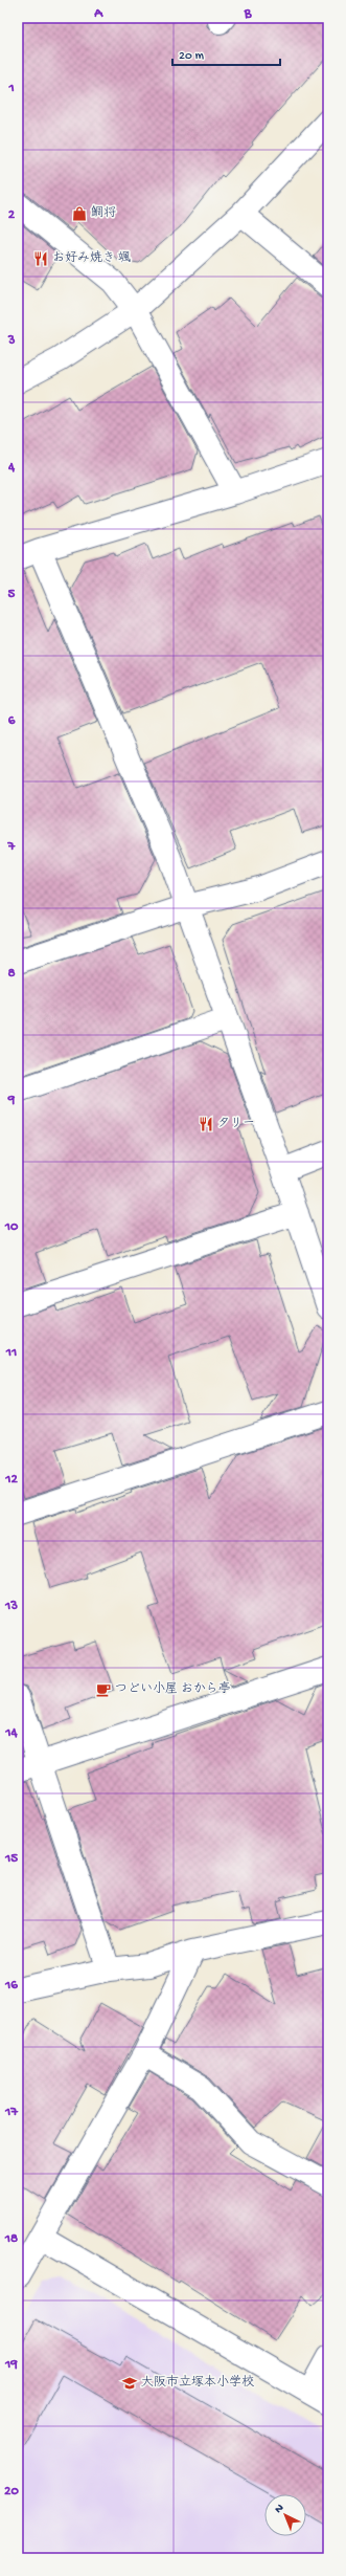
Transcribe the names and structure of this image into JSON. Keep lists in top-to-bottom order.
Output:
{
  "places": {
    "shop": ["鯛将"],
    "restaurant": ["お好み焼き 颯", "タリー"],
    "cafe": ["つどい小屋 おから亭"],
    "school or university": ["大阪市立塚本小学校"]
  },
  "scale_bar": "20 m",
  "north": "top left",
  "grid": {
    "columns": ["A", "B"],
    "rows": [
      "1",
      "2",
      "3",
      "4",
      "5",
      "6",
      "7",
      "8",
      "9",
      "10",
      "11",
      "12",
      "13",
      "14",
      "15",
      "16",
      "17",
      "18",
      "19",
      "20"
    ]
  }
}
